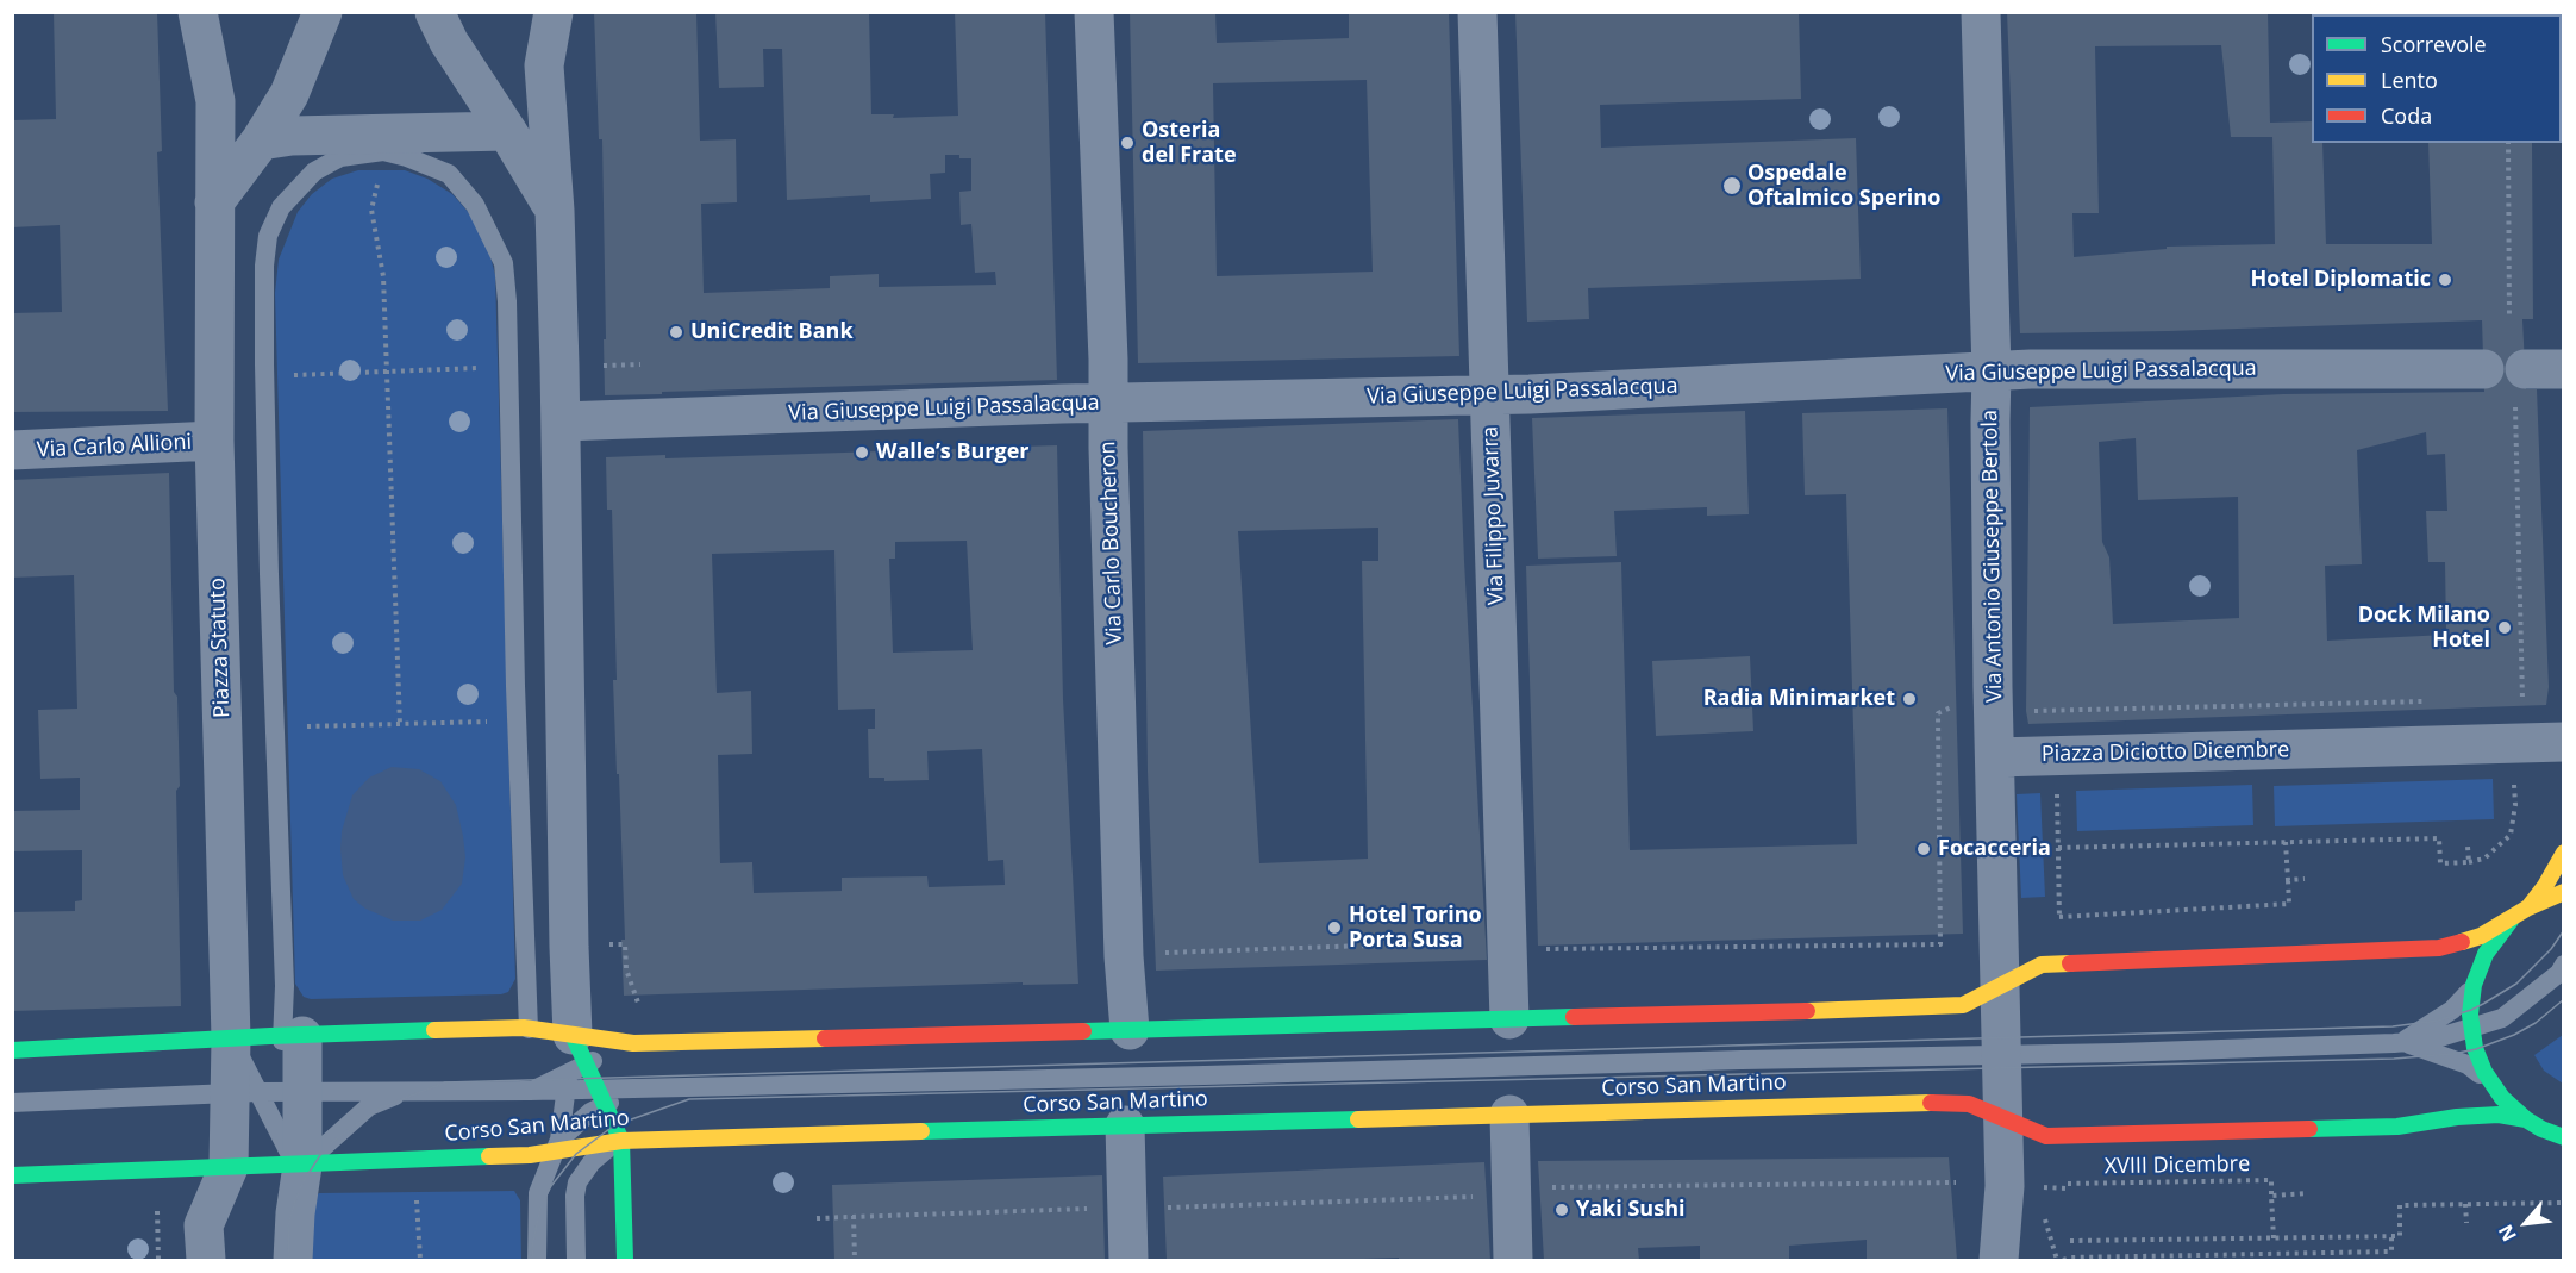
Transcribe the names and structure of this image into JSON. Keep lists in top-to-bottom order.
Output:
{
  "streets": {
    "main road": ["Corso San Martino"],
    "street": [
      "Via Giuseppe Luigi Passalacqua",
      "Via Carlo Allioni",
      "Via Filippo Juvarra",
      "Via Carlo Boucheron",
      "Via Antonio Giuseppe Bertola",
      "Piazza Statuto",
      "Piazza Diciotto Dicembre"
    ],
    "path": ["XVIII Dicembre"]
  },
  "crossings": [
    ["Via Giuseppe Luigi Passalacqua", "Via Filippo Juvarra"],
    ["Via Giuseppe Luigi Passalacqua", "Via Carlo Boucheron"],
    ["Via Giuseppe Luigi Passalacqua", "Via Antonio Giuseppe Bertola"],
    ["Via Carlo Allioni", "Piazza Statuto"],
    ["Via Antonio Giuseppe Bertola", "Piazza Diciotto Dicembre"],
    ["Piazza Statuto", "Corso San Martino"]
  ],
  "places": [
    "Osteria del Frate",
    "Ospedale Oftalmico Sperino",
    "Hotel Diplomatic",
    "UniCredit Bank",
    "Walle’s Burger",
    "Dock Milano Hotel",
    "Radia Minimarket",
    "Focacceria",
    "Hotel Torino Porta Susa",
    "Yaki Sushi"
  ],
  "legend": ["Scorrevole", "Lento", "Coda"],
  "north": "bottom left"
}
